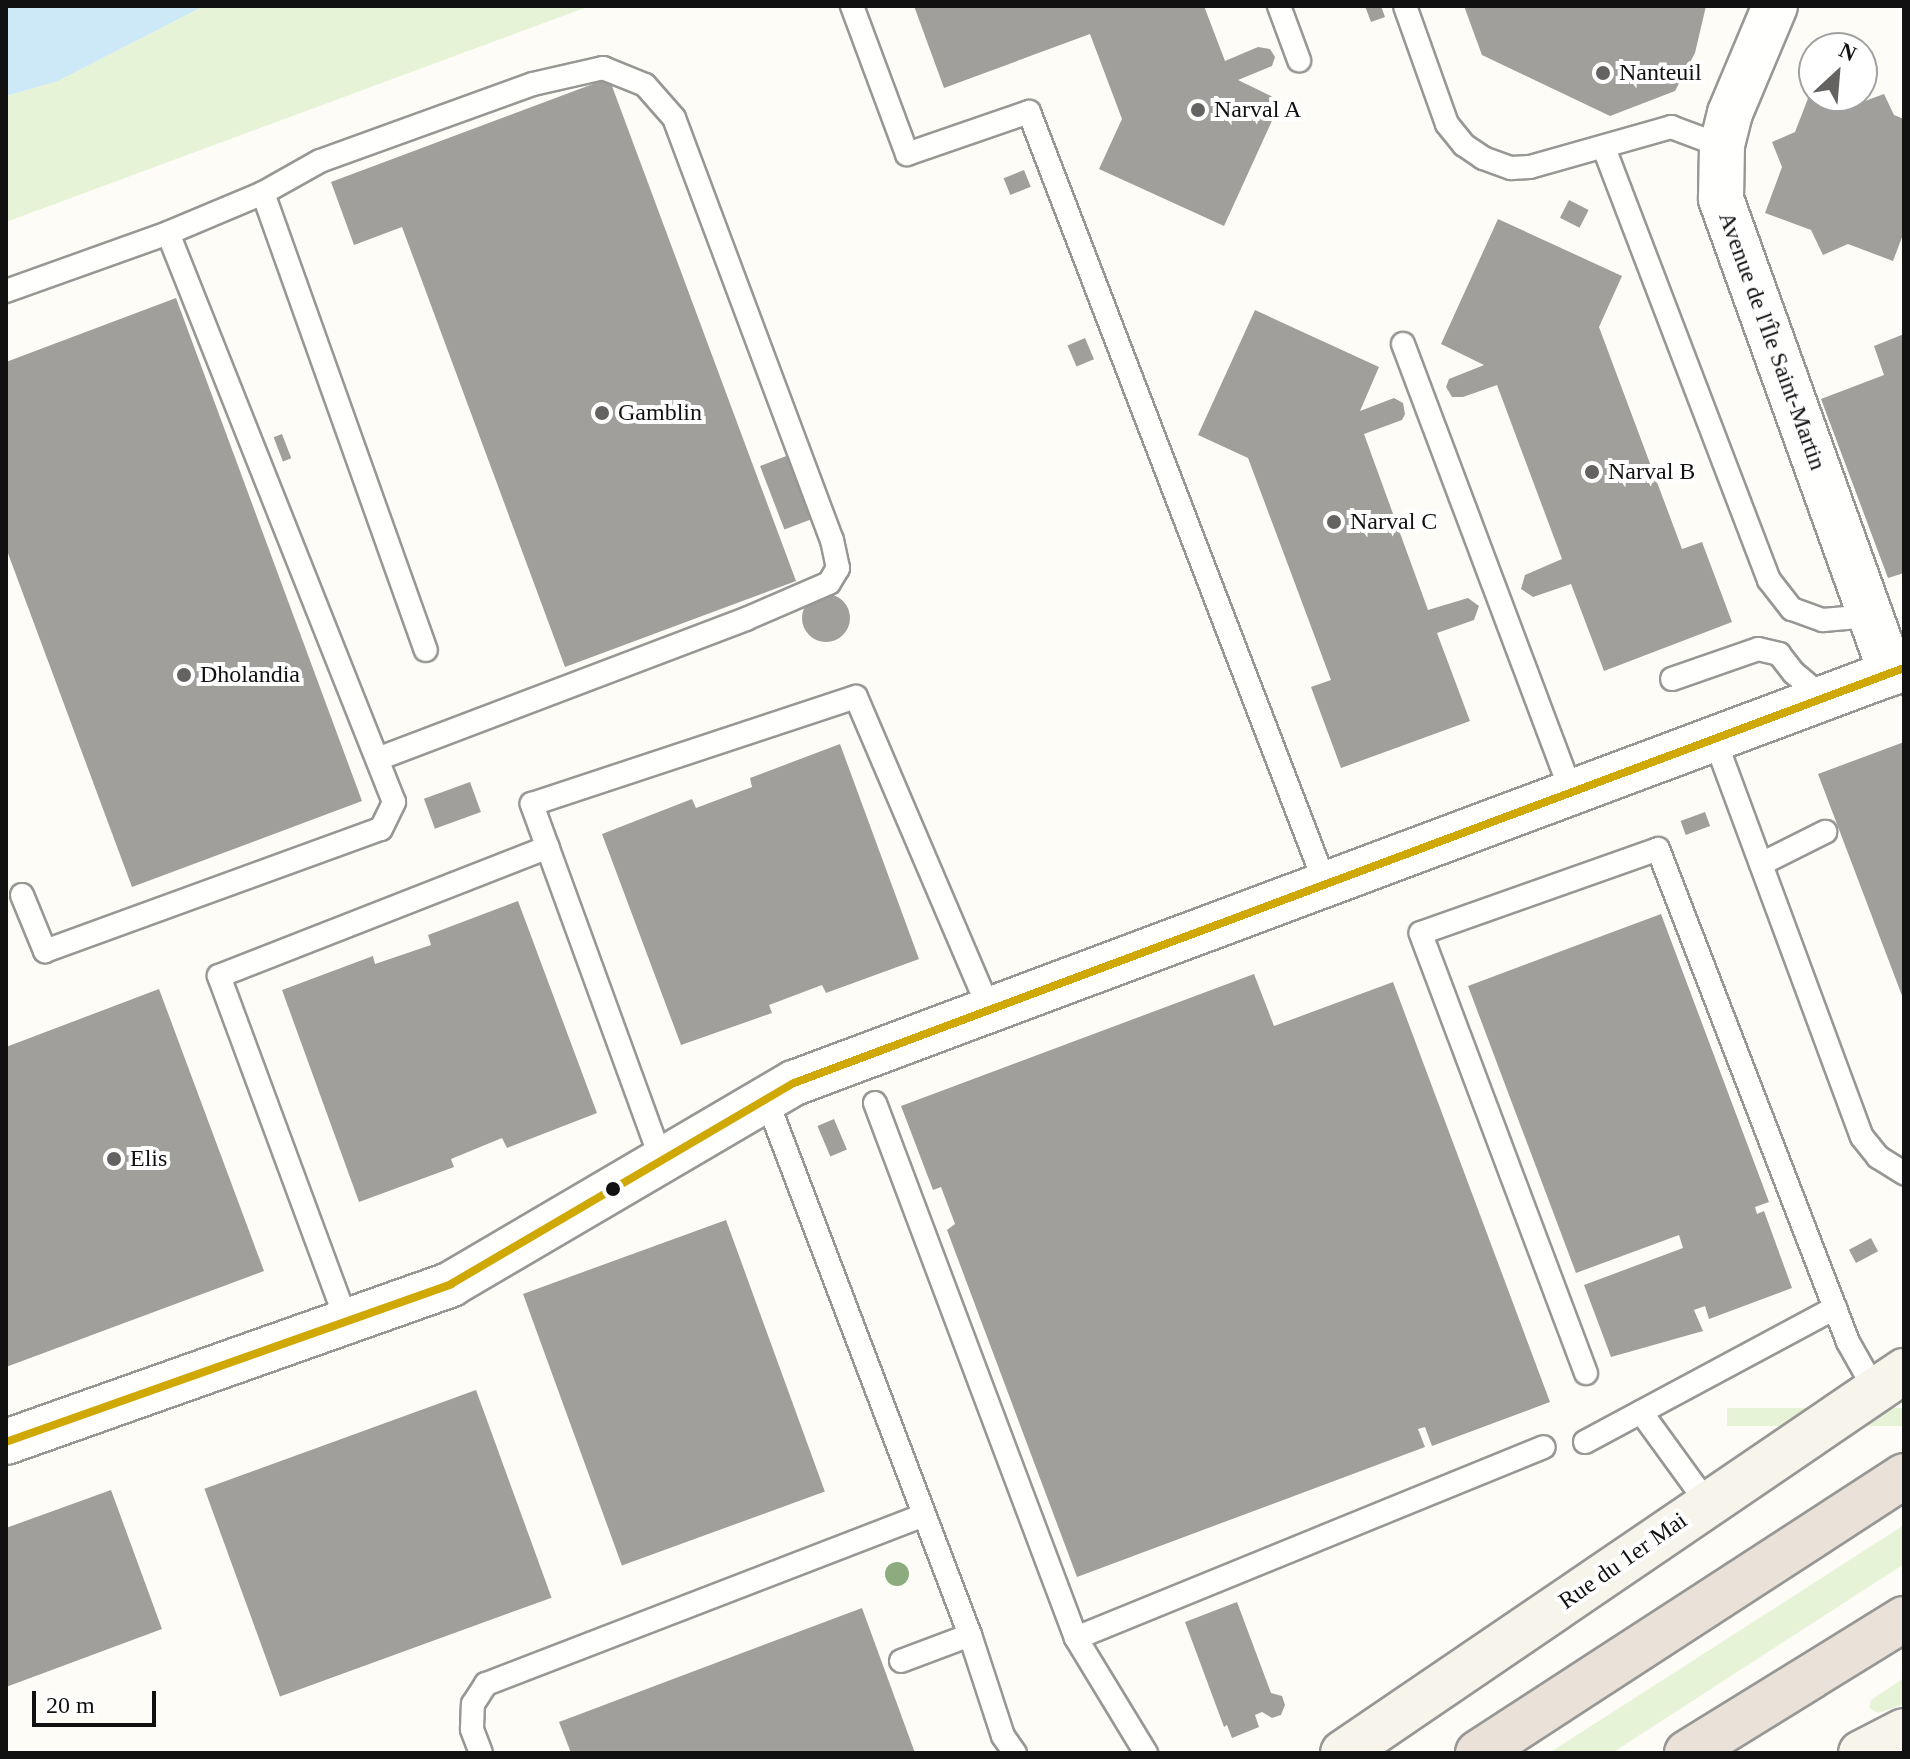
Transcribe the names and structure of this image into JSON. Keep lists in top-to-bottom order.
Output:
{
  "streets": {
    "main road": ["Rue du 1er Mai"],
    "street": ["Avenue de l'Île Saint-Martin"]
  },
  "places": [
    "Nanteuil",
    "Narval A",
    "Gamblin",
    "Narval B",
    "Narval C",
    "Dholandia",
    "Elis"
  ],
  "scale_bar": "20 m",
  "north": "top right"
}
